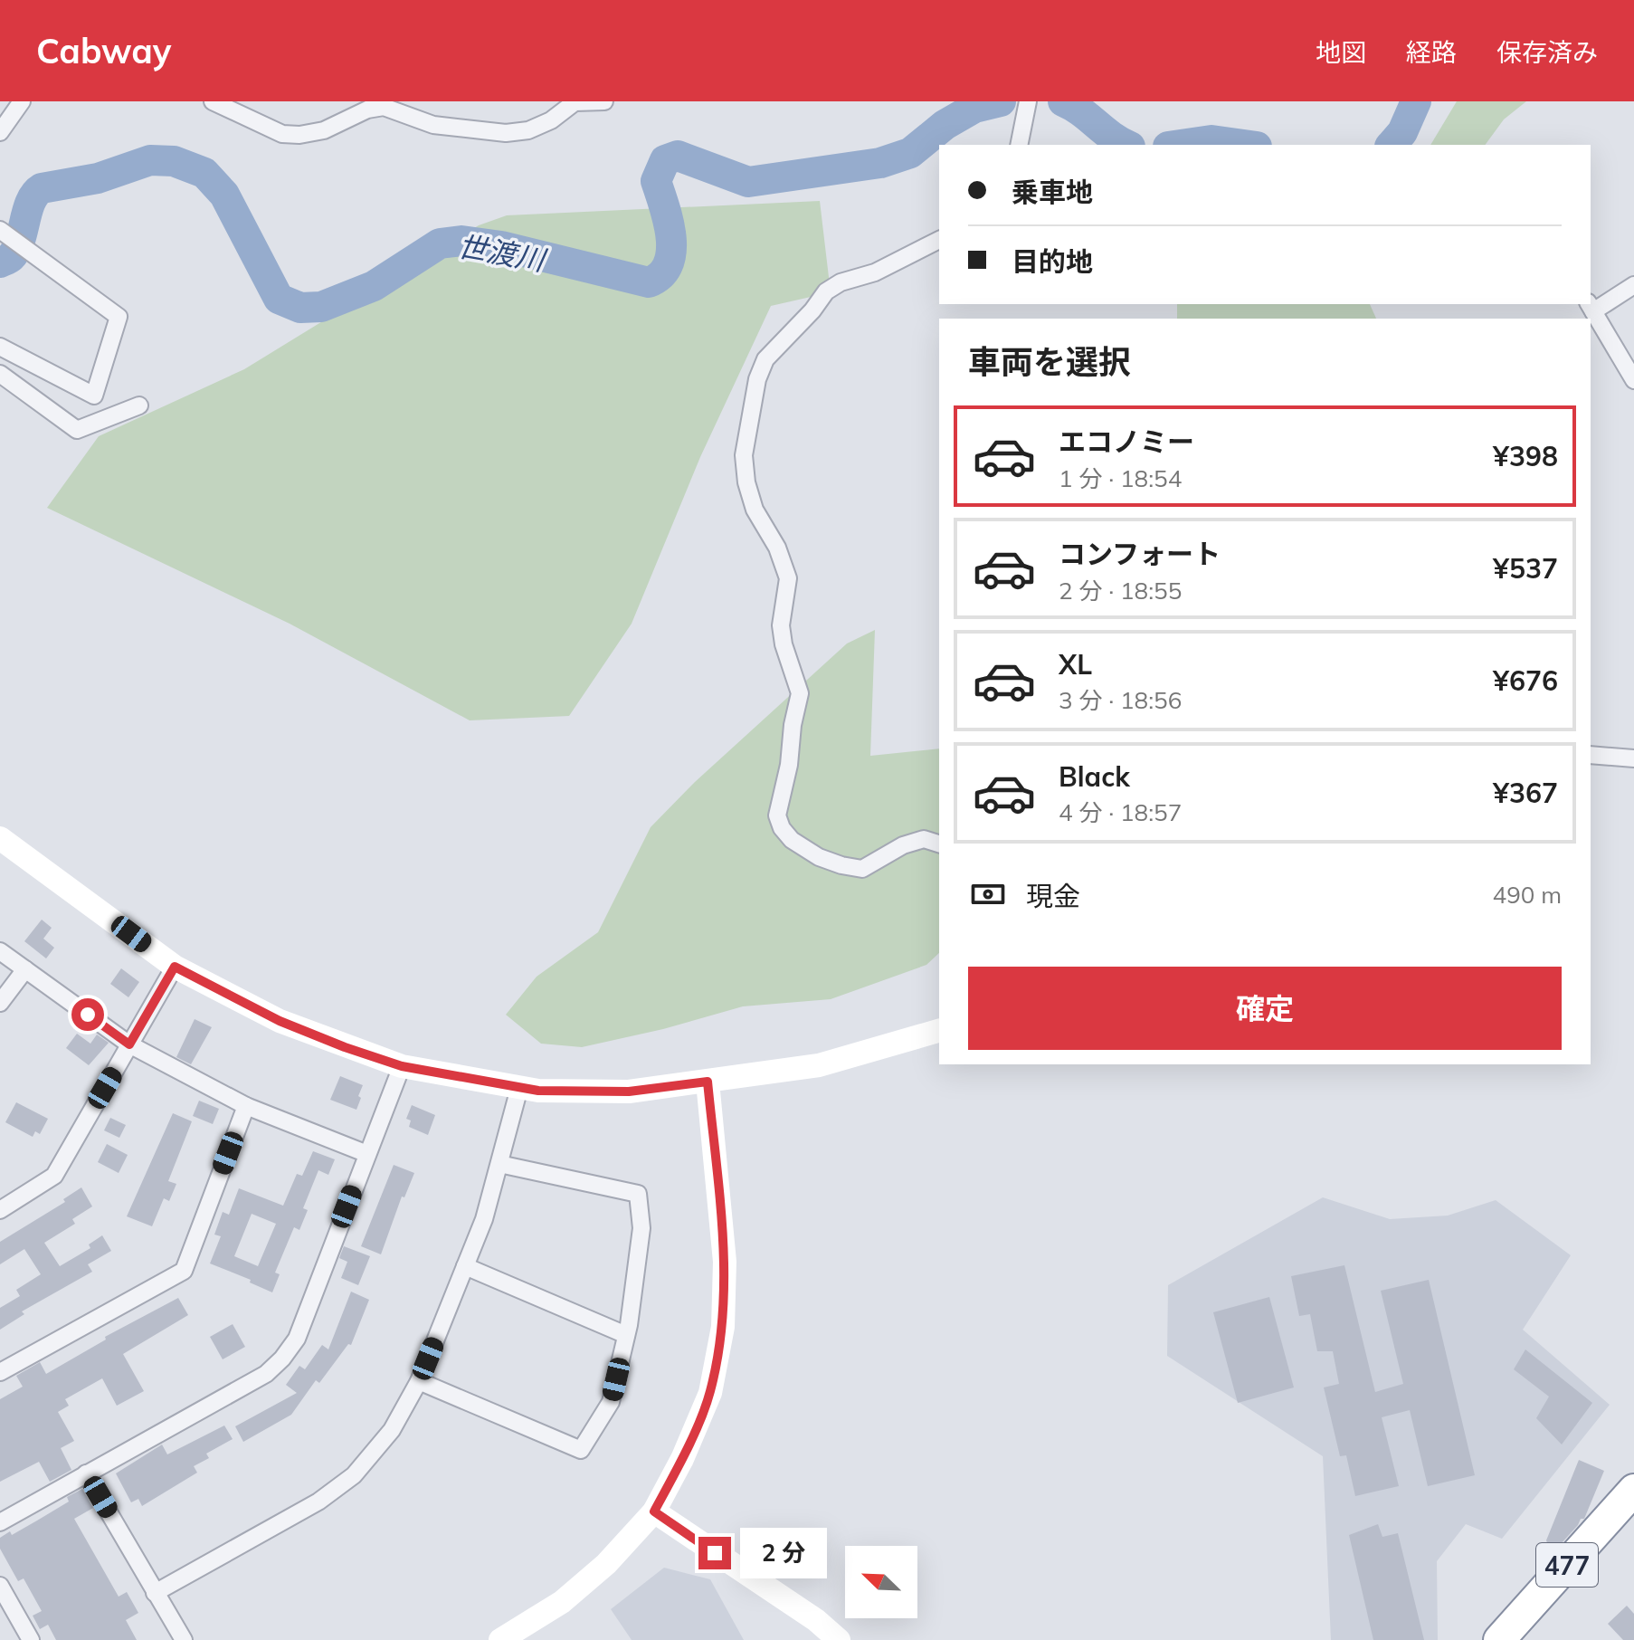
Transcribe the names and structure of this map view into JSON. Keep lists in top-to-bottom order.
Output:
{
  "streets": {
    "highway": ["477"]
  },
  "water": ["世渡川"],
  "north": "top left",
  "page": {
    "header": "Cabway",
    "nav": ["地図", "経路", "保存済み"],
    "banner": ["乗車地", "目的地"],
    "heading": "車両を選択",
    "list": [
      {
        "name": "エコノミー",
        "note": "1 分 · 18:54",
        "value": "¥398"
      },
      {
        "name": "コンフォート",
        "note": "2 分 · 18:55",
        "value": "¥537"
      },
      {
        "name": "XL",
        "note": "3 分 · 18:56",
        "value": "¥676"
      },
      {
        "name": "Black",
        "note": "4 分 · 18:57",
        "value": "¥367"
      }
    ],
    "pay": ["現金", "490 m"],
    "buttons": "確定",
    "bubble": "2 分"
  }
}
